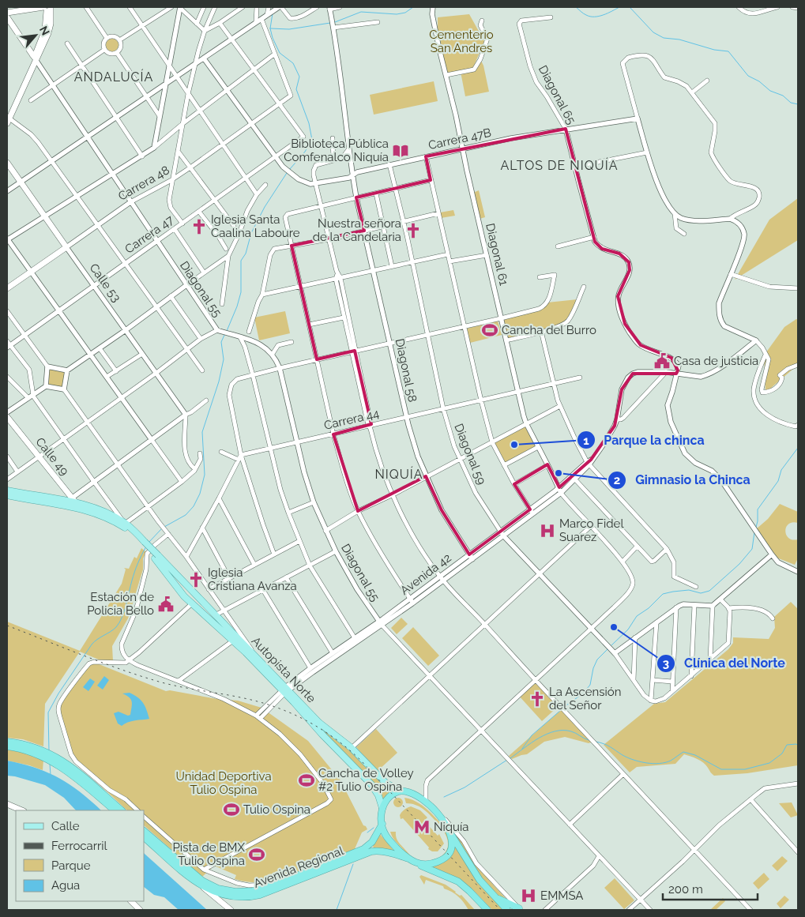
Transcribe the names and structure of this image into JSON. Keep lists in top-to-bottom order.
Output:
{
  "streets": {
    "highway": ["Avenida Regional"],
    "main road": [
      "Carrera 48",
      "Calle 53",
      "Calle 49",
      "Autopista Norte"
    ],
    "street": [
      "Diagonal 65",
      "Carrera 47B",
      "Carrera 47",
      "Diagonal 61",
      "Diagonal 55",
      "Diagonal 58",
      "Carrera 44",
      "Diagonal 59",
      "Avenida 42"
    ]
  },
  "crossings": [
    ["Diagonal 65", "Carrera 47B"],
    ["Diagonal 65", "Avenida 42"],
    ["Carrera 47B", "Diagonal 61"],
    ["Carrera 47B", "Diagonal 58"],
    ["Carrera 47B", "Diagonal 59"],
    ["Carrera 48", "Carrera 47"],
    ["Carrera 48", "Calle 53"],
    ["Carrera 48", "Diagonal 55"],
    ["Carrera 47", "Calle 53"],
    ["Carrera 47", "Diagonal 55"],
    ["Diagonal 61", "Carrera 44"],
    ["Diagonal 61", "Avenida 42"],
    ["Diagonal 55", "Carrera 44"],
    ["Diagonal 55", "Avenida 42"],
    ["Diagonal 58", "Carrera 44"],
    ["Diagonal 58", "Avenida 42"],
    ["Carrera 44", "Diagonal 59"],
    ["Diagonal 59", "Avenida 42"],
    ["Avenida 42", "Autopista Norte"],
    ["Autopista Norte", "Avenida Regional"]
  ],
  "districts": ["ANDALUCÍA", "ALTOS DE NIQUÍA", "NIQUÍA"],
  "parks": ["Cementerio San Andres", "Unidad Deportiva Tulio Ospina"],
  "places": {
    "library": ["Biblioteca Pública Comfenalco Niquía"],
    "church": [
      "Iglesia Santa Caalina Laboure",
      "Nuestra señora de la Candelaria",
      "Iglesia Cristiana Avanza",
      "La Ascensión del Señor"
    ],
    "sports": [
      "Cancha del Burro",
      "Cancha de Volley #2 Tulio Ospina",
      "Tulio Ospina",
      "Pista de BMX Tulio Ospina"
    ],
    "public building": ["Casa de justicia", "Estación de Policia Bello"],
    "other": ["Parque la chinca", "Gimnasio la Chinca", "Clínica del Norte"],
    "hospital": ["Marco Fidel Suarez", "EMMSA"],
    "metro station": ["Niquía"]
  },
  "legend": [
    "Calle",
    "Ferrocarril",
    "Parque",
    "Agua"
  ],
  "scale_bar": "200 m",
  "north": "top right"
}
